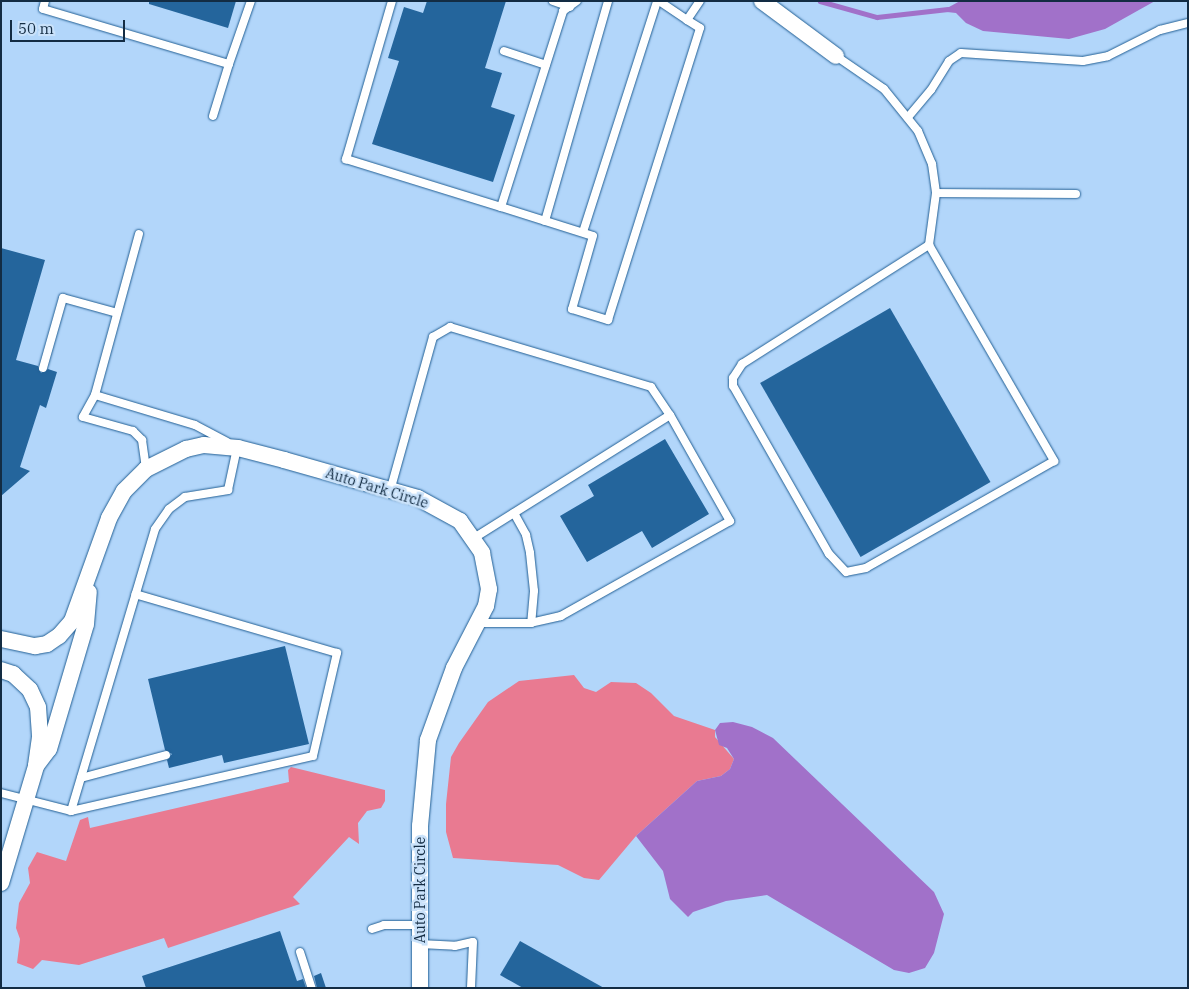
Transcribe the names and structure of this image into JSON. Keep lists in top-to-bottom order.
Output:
{
  "streets": {
    "street": ["Auto Park Circle"]
  },
  "scale_bar": "50 m"
}
